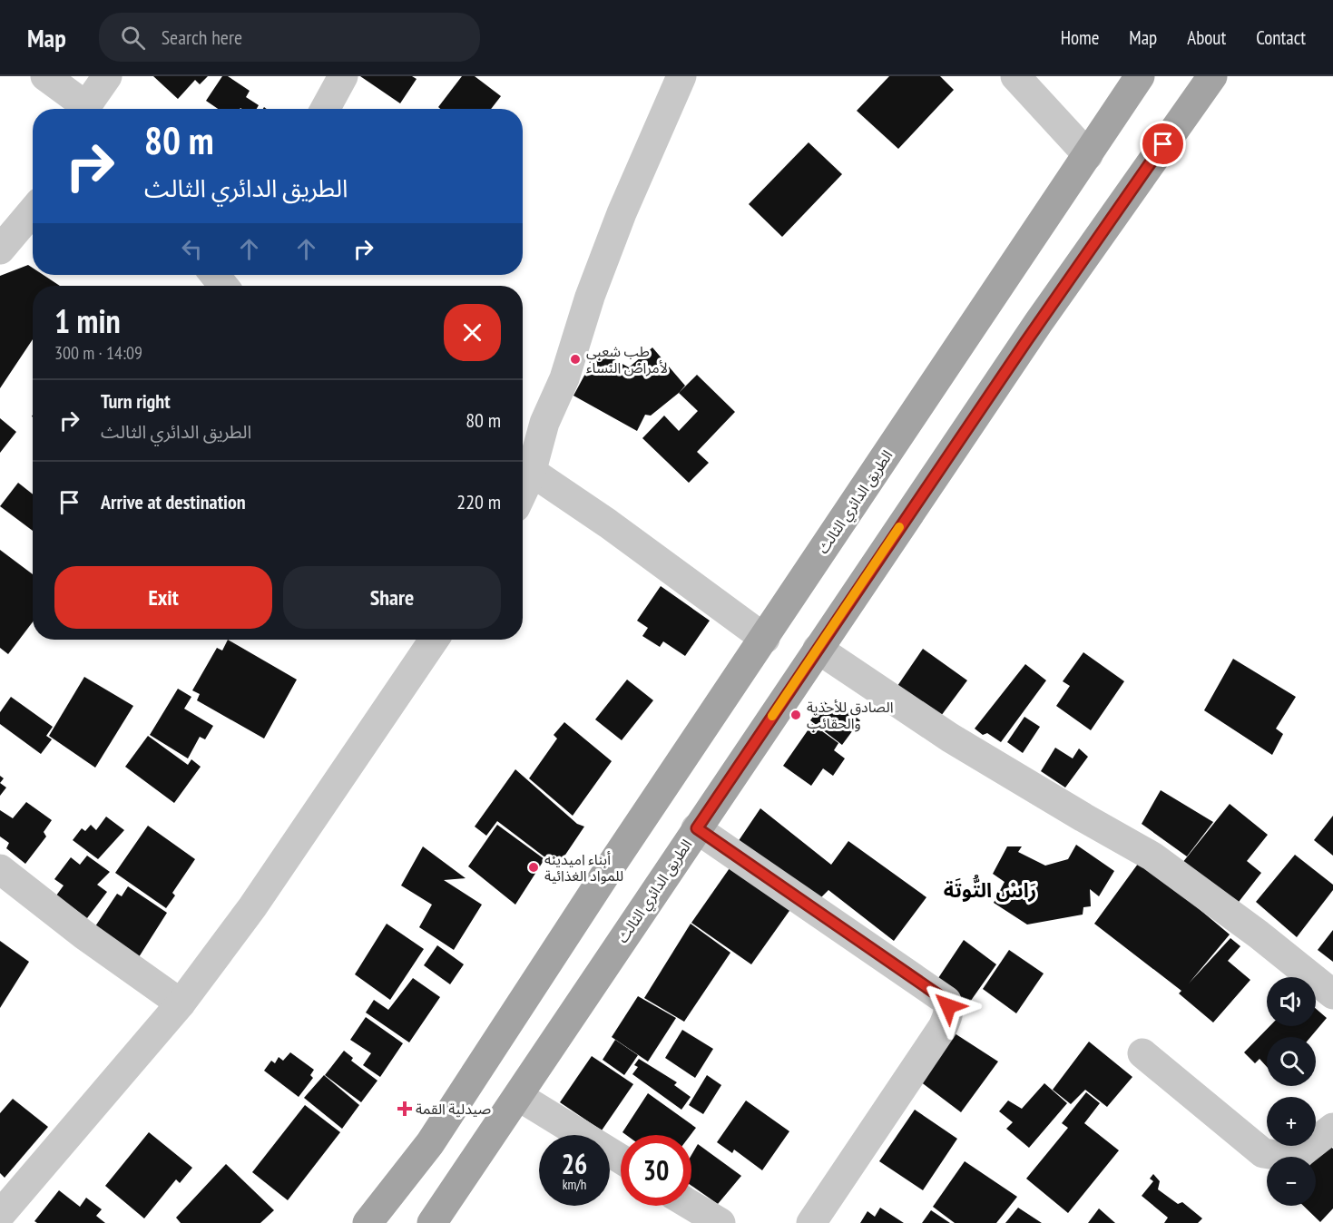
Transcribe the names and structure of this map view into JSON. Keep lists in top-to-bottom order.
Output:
{
  "streets": {
    "main road": ["الطريق الدائري الثالث"]
  },
  "districts": ["رَاسْ التُّوتَة"],
  "places": {
    "other": ["طب شعبي لأمراض النساء", "الصادق للأحذية والحقائب", "أبناء اميدينه للمواد الغذائية"],
    "health": ["صيدلية القمة"]
  },
  "page": {
    "header": "Map",
    "search": "Search here",
    "nav": [
      "Home",
      "Map",
      "About",
      "Contact"
    ],
    "turn": ["80 m", "الطريق الدائري الثالث"],
    "heading": ["1 min", "300 m · 14:09"],
    "list": [
      {
        "name": "Turn right",
        "note": "الطريق الدائري الثالث",
        "value": "80 m"
      },
      {
        "name": "Arrive at destination",
        "value": "220 m"
      }
    ],
    "buttons": ["Exit", "Share"],
    "map_buttons": ["+", "−"],
    "speed": "26 km/h",
    "limit": "30"
  }
}
